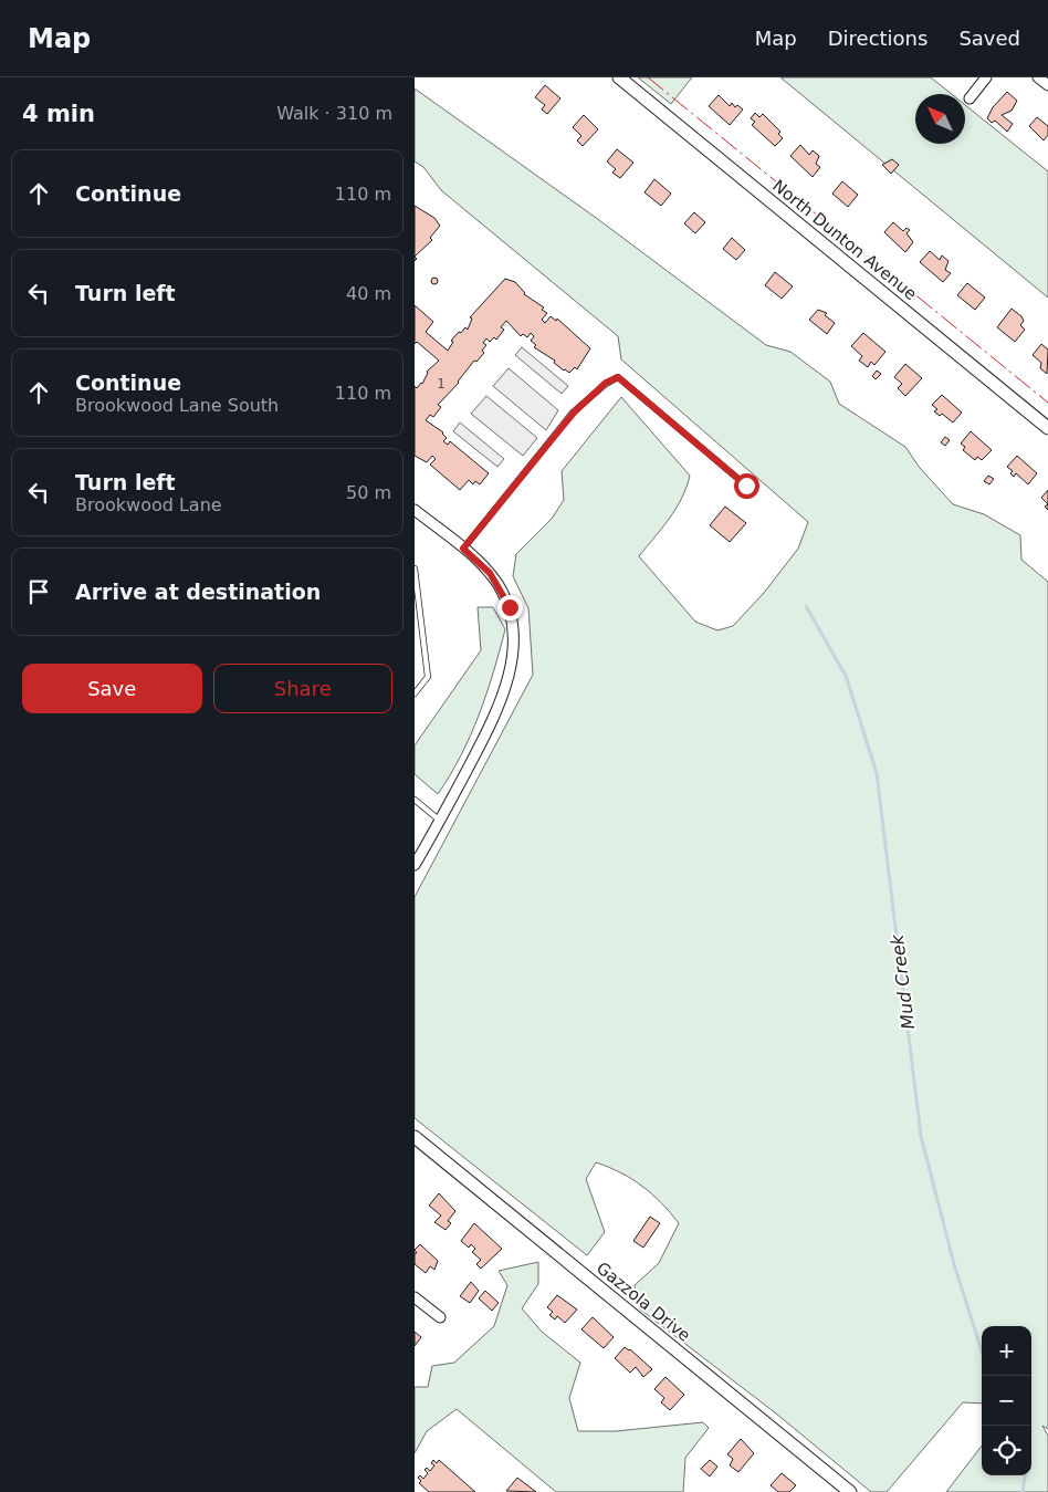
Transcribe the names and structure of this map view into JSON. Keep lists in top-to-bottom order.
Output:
{
  "streets": {
    "street": ["North Dunton Avenue", "Gazzola Drive"]
  },
  "water": ["Mud Creek"],
  "house_numbers": ["1"],
  "north": "top left",
  "page": {
    "header": "Map",
    "nav": ["Map", "Directions", "Saved"],
    "heading": ["4 min", "Walk · 310 m"],
    "list": [
      ["Continue", "110 m"],
      ["Turn left", "40 m"],
      ["Continue", "Brookwood Lane South", "110 m"],
      ["Turn left", "Brookwood Lane", "50 m"],
      "Arrive at destination"
    ],
    "buttons": ["Save", "Share"],
    "map_buttons": ["+", "−"]
  }
}
